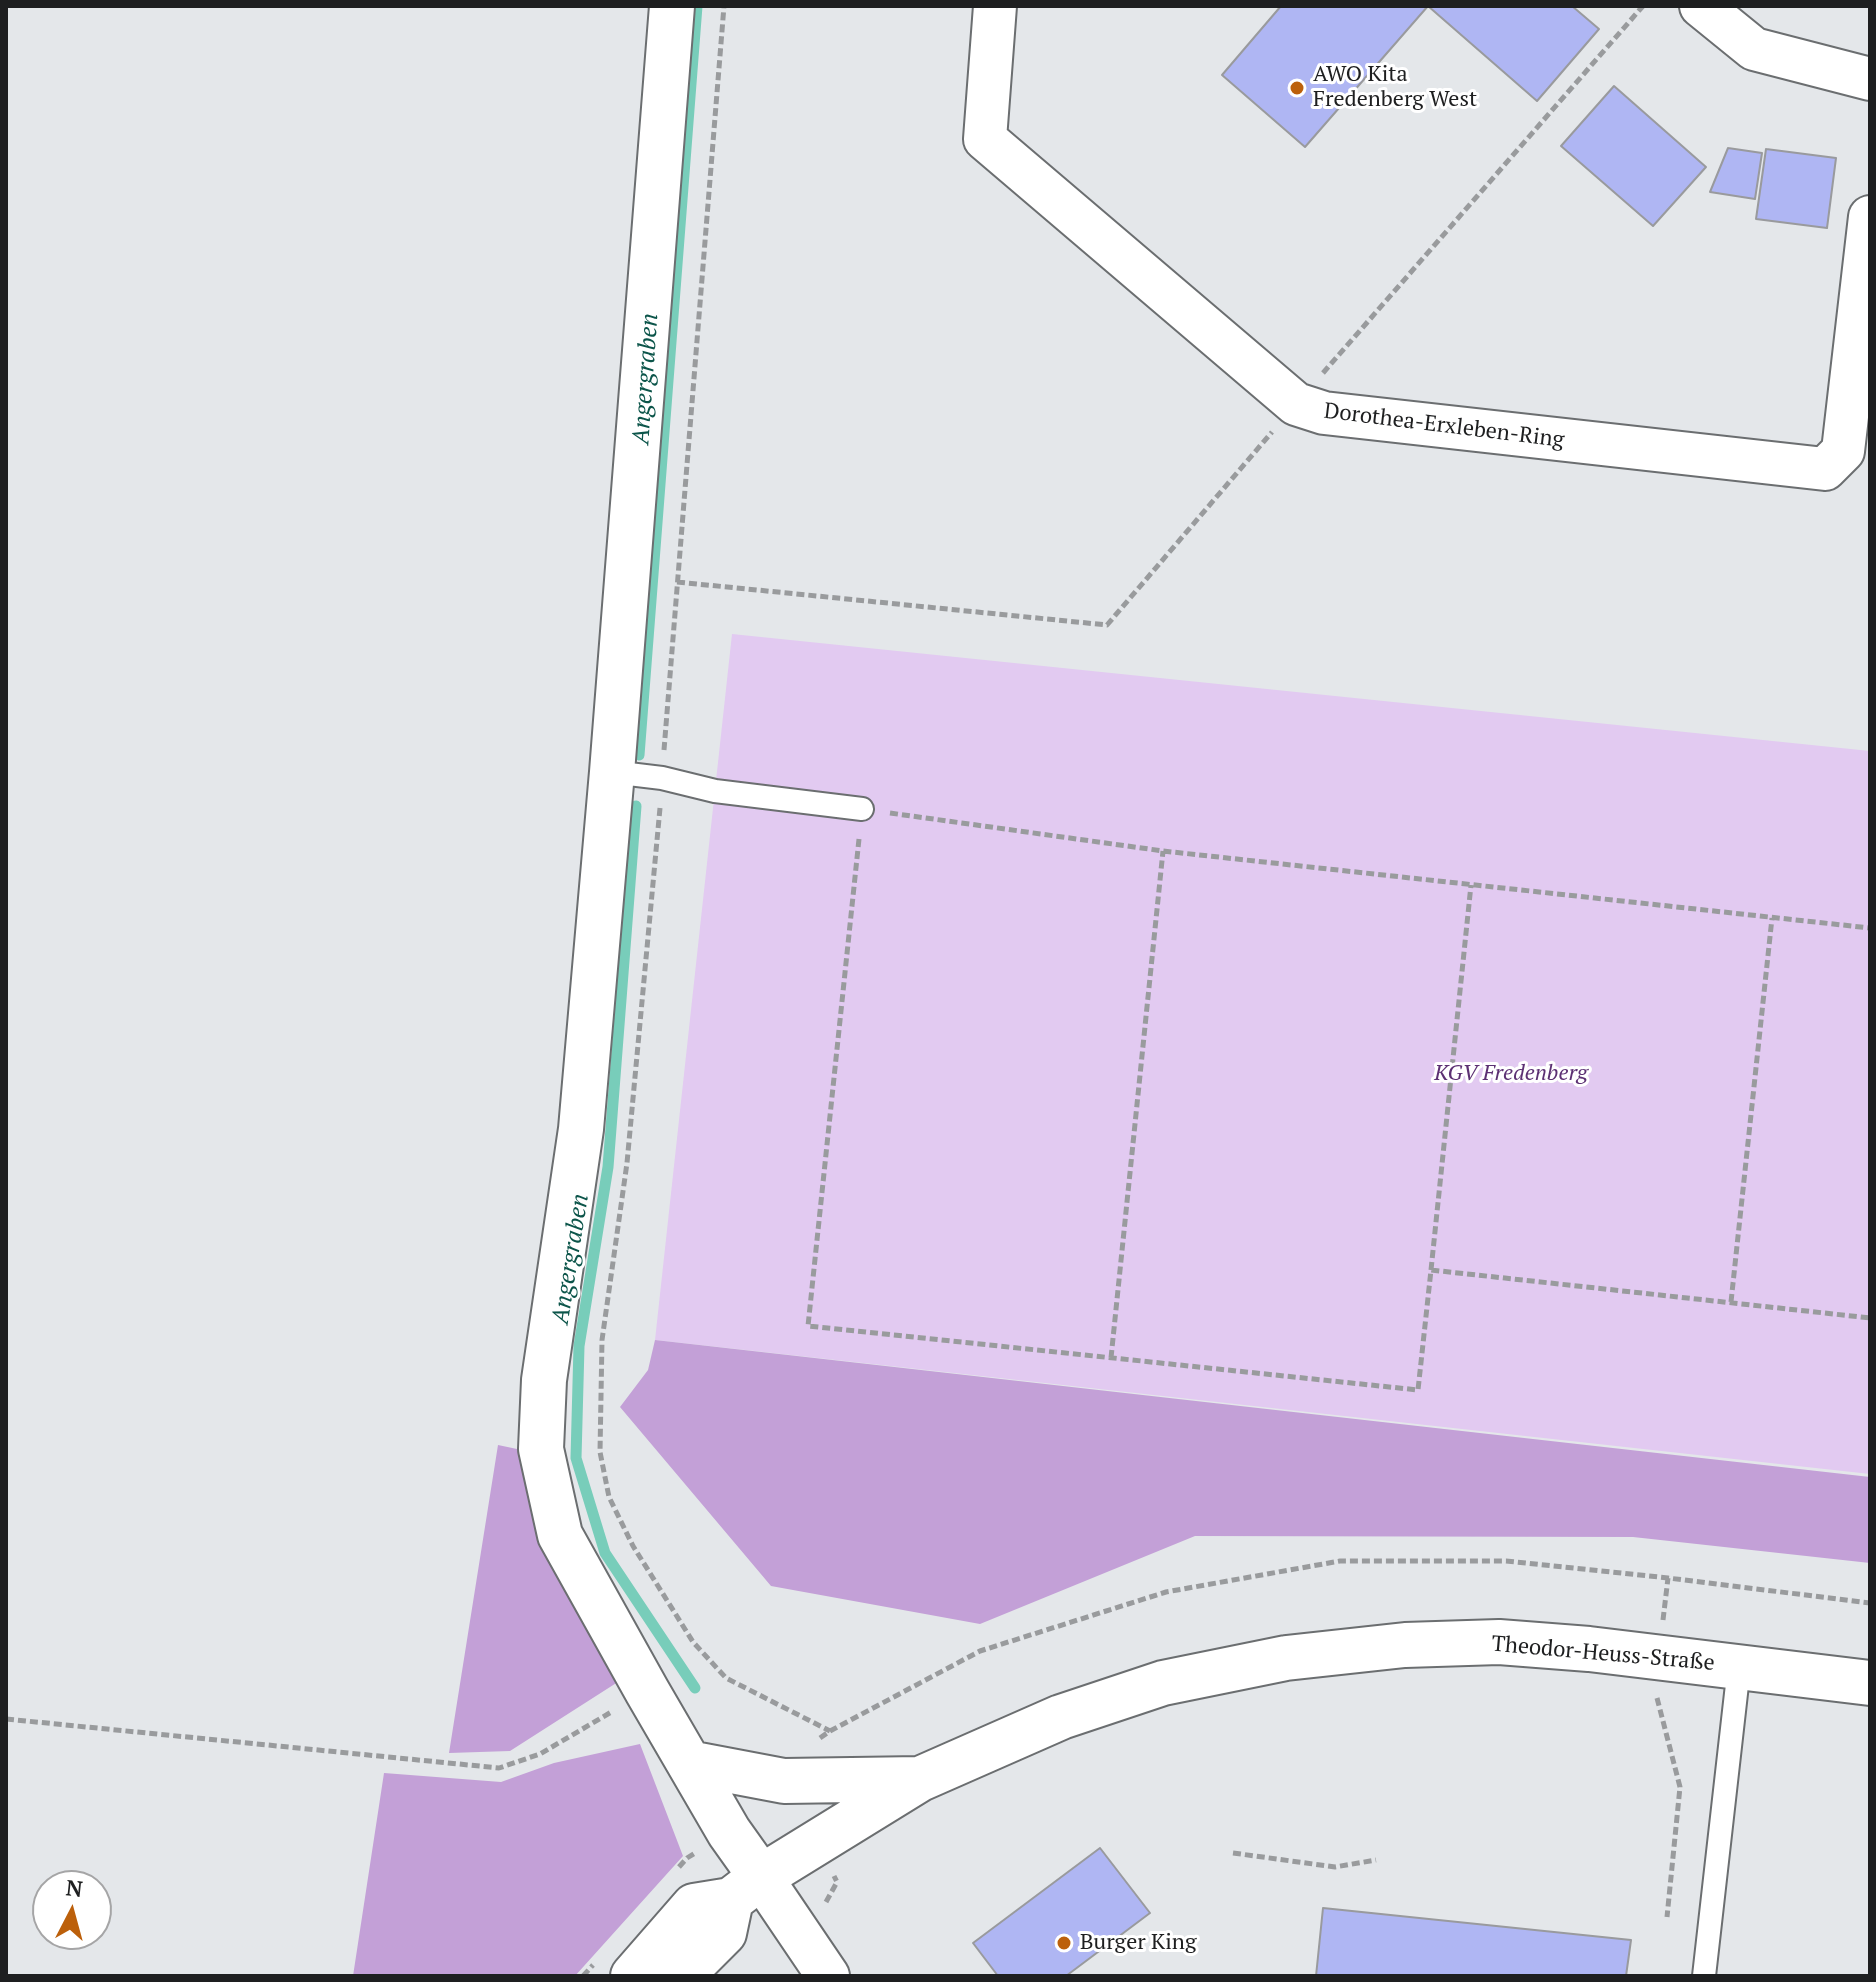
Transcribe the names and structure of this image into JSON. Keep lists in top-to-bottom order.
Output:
{
  "streets": {
    "street": ["Dorothea-Erxleben-Ring", "Theodor-Heuss-Straße"]
  },
  "water": ["Angergraben"],
  "parks": ["KGV Fredenberg"],
  "places": ["AWO Kita Fredenberg West", "Burger King"],
  "north": "top"
}
